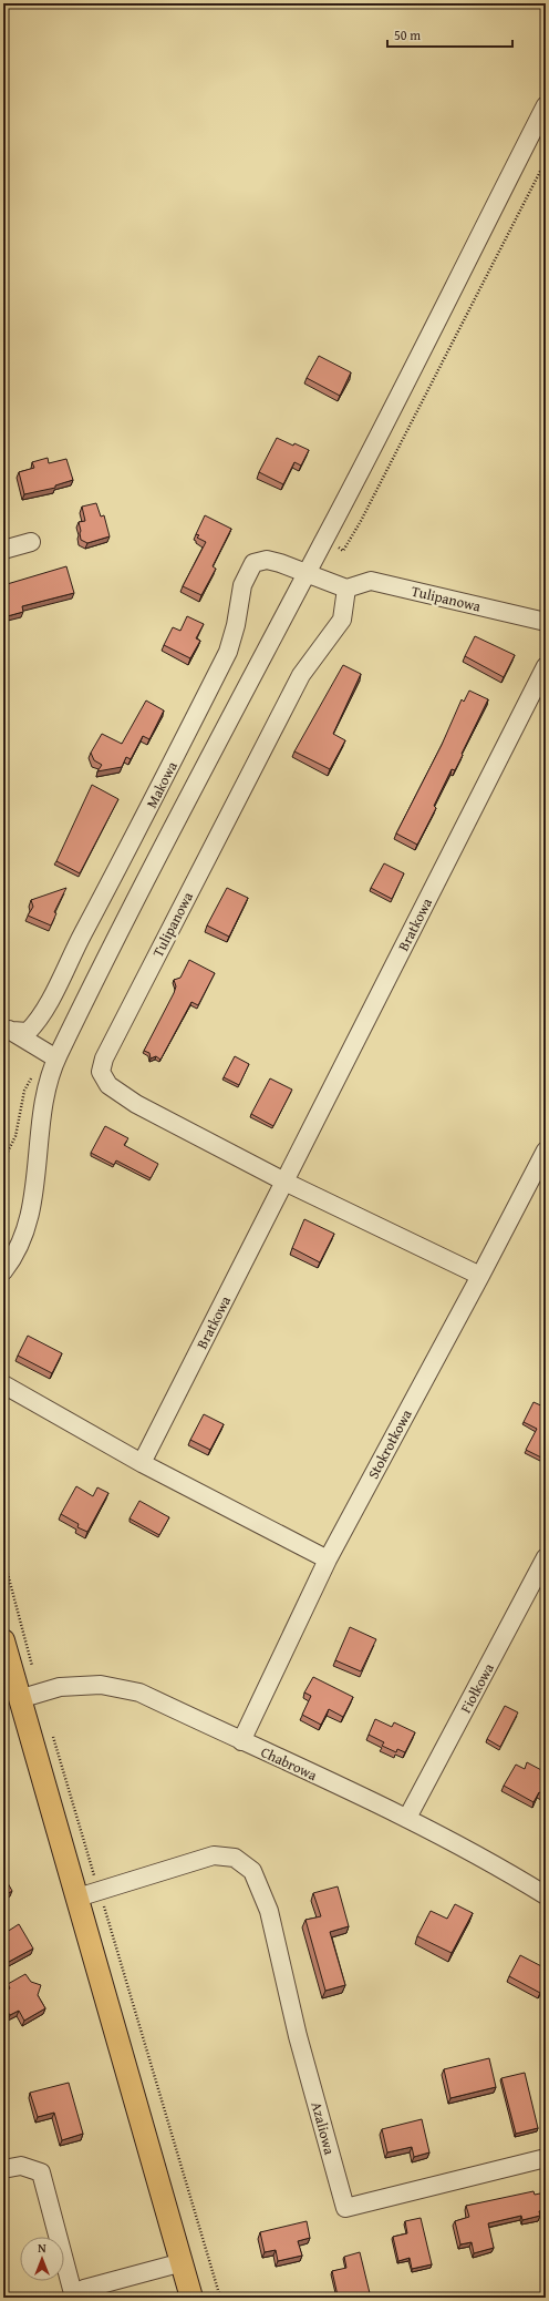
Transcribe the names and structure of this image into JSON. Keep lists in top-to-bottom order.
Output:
{
  "streets": {
    "street": [
      "Tulipanowa",
      "Makowa",
      "Bratkowa",
      "Stokrotkowa",
      "Fiołkowa",
      "Chabrowa",
      "Azaliowa"
    ]
  },
  "crossings": [
    ["Tulipanowa", "Bratkowa"],
    ["Stokrotkowa", "Chabrowa"],
    ["Fiołkowa", "Chabrowa"]
  ],
  "scale_bar": "50 m",
  "north": "top"
}
